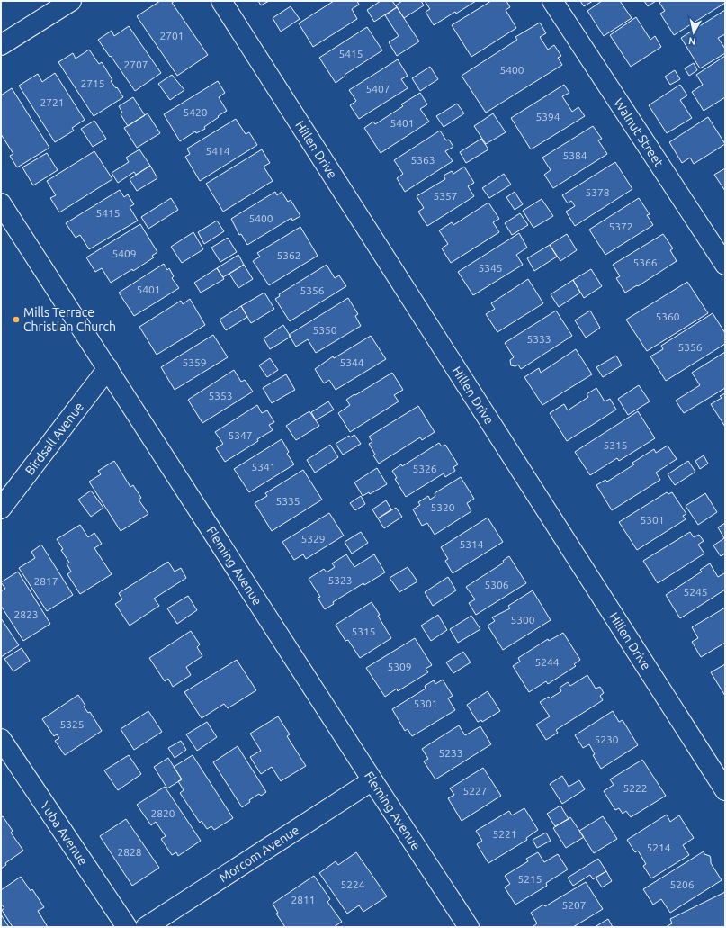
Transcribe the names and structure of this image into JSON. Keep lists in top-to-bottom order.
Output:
{
  "streets": {
    "street": [
      "Walnut Street",
      "Hillen Drive",
      "Birdsall Avenue",
      "Fleming Avenue",
      "Yuba Avenue",
      "Morcom Avenue"
    ]
  },
  "crossings": [
    ["Birdsall Avenue", "Fleming Avenue"],
    ["Fleming Avenue", "Morcom Avenue"]
  ],
  "places": ["Mills Terrace Christian Church"],
  "house_numbers": [
    "2701",
    "5415",
    "2707",
    "5400",
    "2715",
    "5407",
    "2721",
    "5420",
    "5394",
    "5401",
    "5414",
    "5384",
    "5363",
    "5378",
    "5357",
    "5415",
    "5400",
    "5372",
    "5409",
    "5362",
    "5366",
    "5345",
    "5401",
    "5356",
    "5360",
    "5350",
    "5333",
    "5356",
    "5359",
    "5344",
    "5353",
    "5347",
    "5315",
    "5341",
    "5326",
    "5335",
    "5320",
    "5301",
    "5329",
    "5314",
    "5323",
    "2817",
    "5306",
    "5245",
    "2823",
    "5300",
    "5315",
    "5244",
    "5309",
    "5301",
    "5325",
    "5230",
    "5233",
    "5222",
    "5227",
    "2820",
    "5221",
    "5214",
    "2828",
    "5215",
    "5224",
    "5206",
    "2811",
    "5207"
  ],
  "north": "bottom"
}
